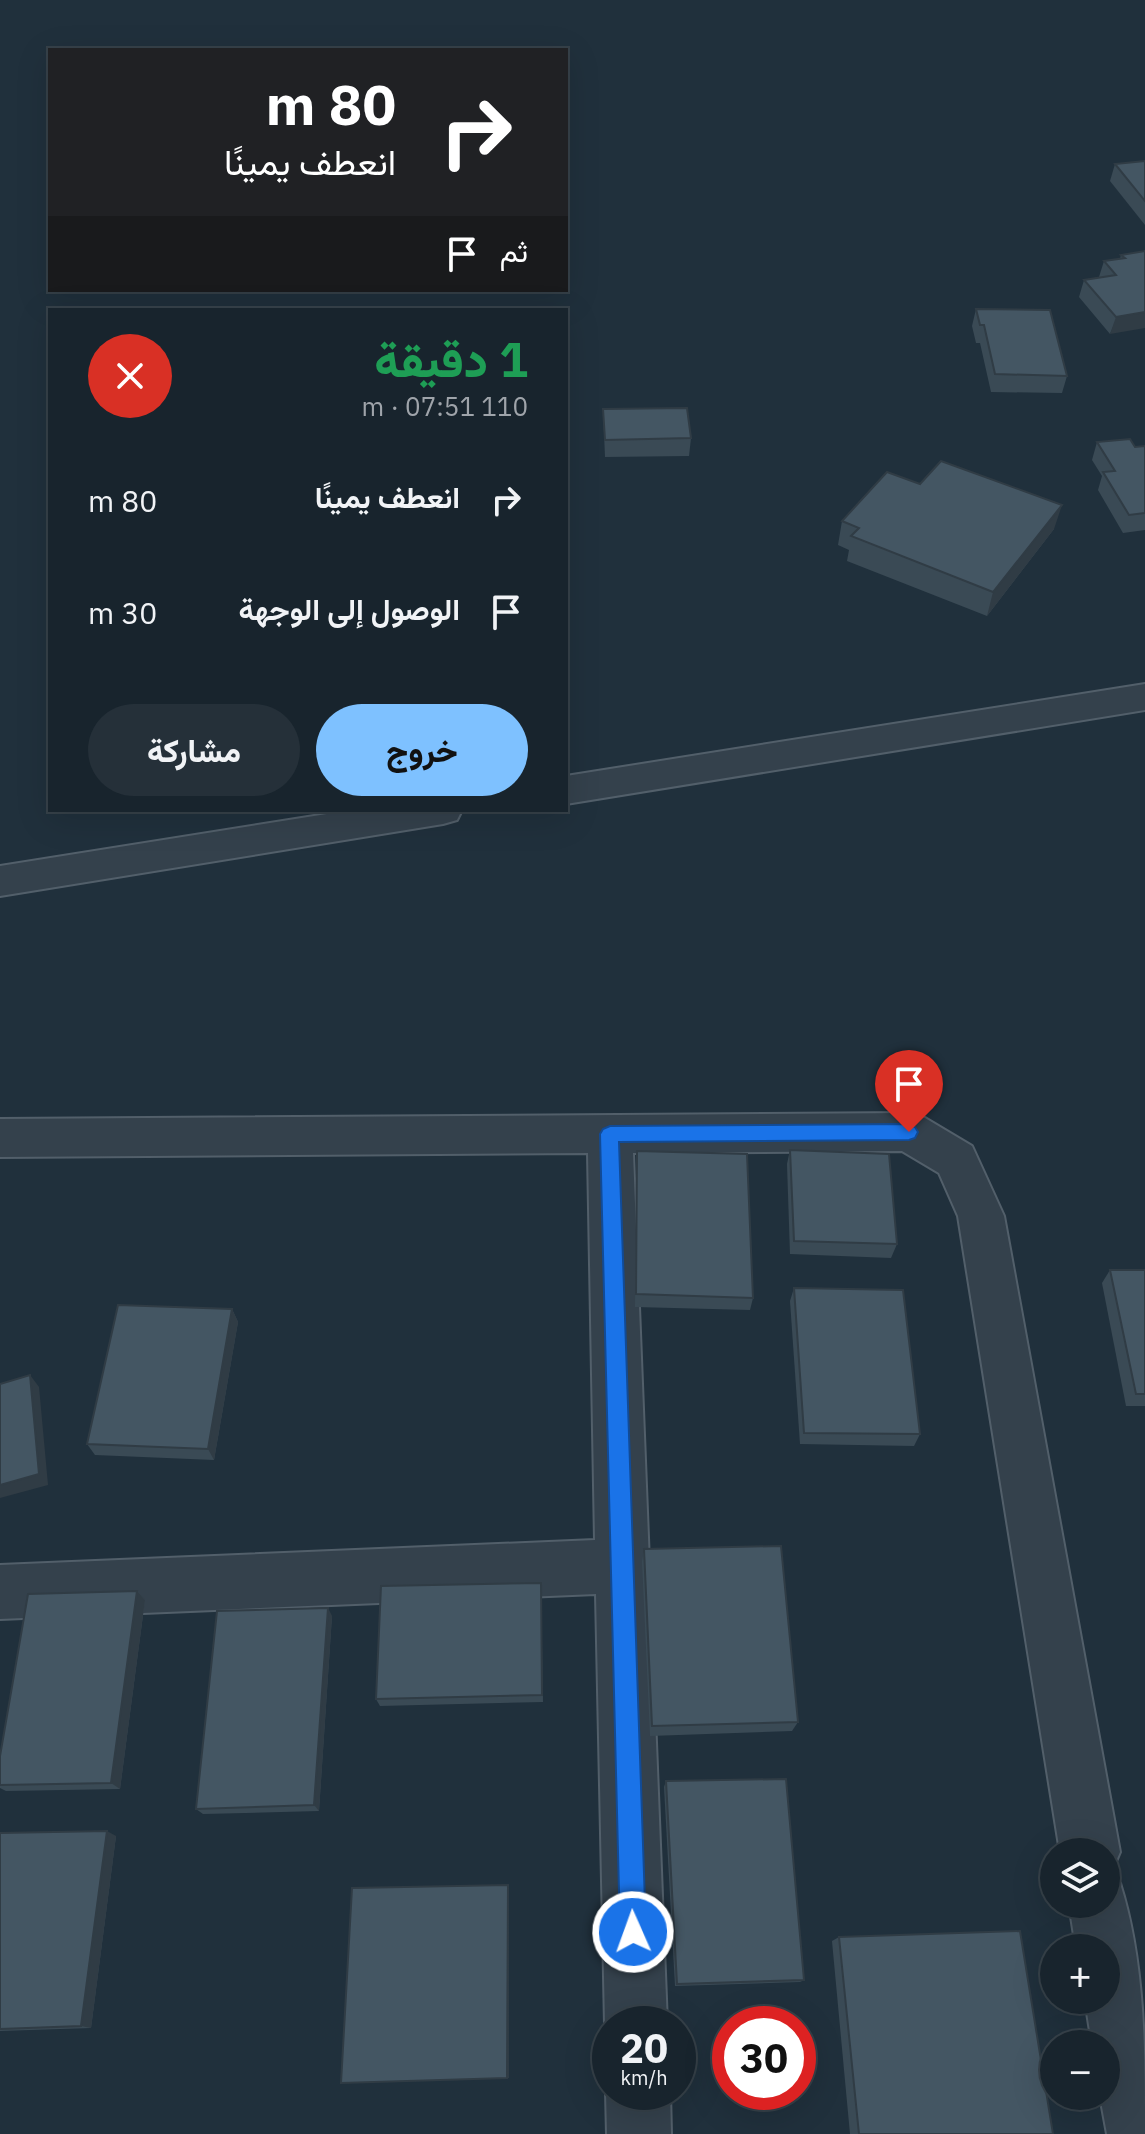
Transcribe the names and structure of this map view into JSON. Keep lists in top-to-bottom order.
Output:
{
  "page": {
    "turn": ["80 m", "انعطف يمينًا"],
    "then": "ثم",
    "heading": ["1 دقيقة", "110 m · 07:51"],
    "list": [
      {
        "name": "انعطف يمينًا",
        "value": "80 m"
      },
      {
        "name": "الوصول إلى الوجهة",
        "value": "30 m"
      }
    ],
    "buttons": ["خروج", "مشاركة"],
    "map_buttons": ["+", "−"],
    "speed": "20 km/h",
    "limit": "30"
  }
}
